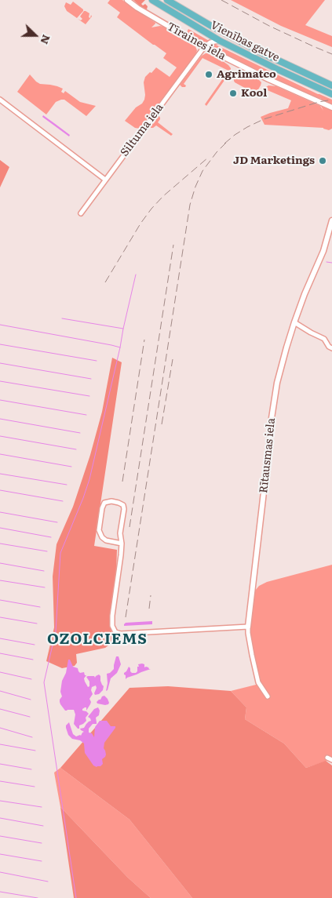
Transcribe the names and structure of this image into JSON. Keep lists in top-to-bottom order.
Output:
{
  "streets": {
    "highway": ["Vienības gatve"],
    "street": ["Tīraines iela", "Siltuma iela", "Rītausmas iela"]
  },
  "crossings": [
    ["Tīraines iela", "Siltuma iela"]
  ],
  "districts": ["OZOLCIEMS"],
  "places": ["Agrimatco", "Kool", "JD Marketings"],
  "north": "right"
}
